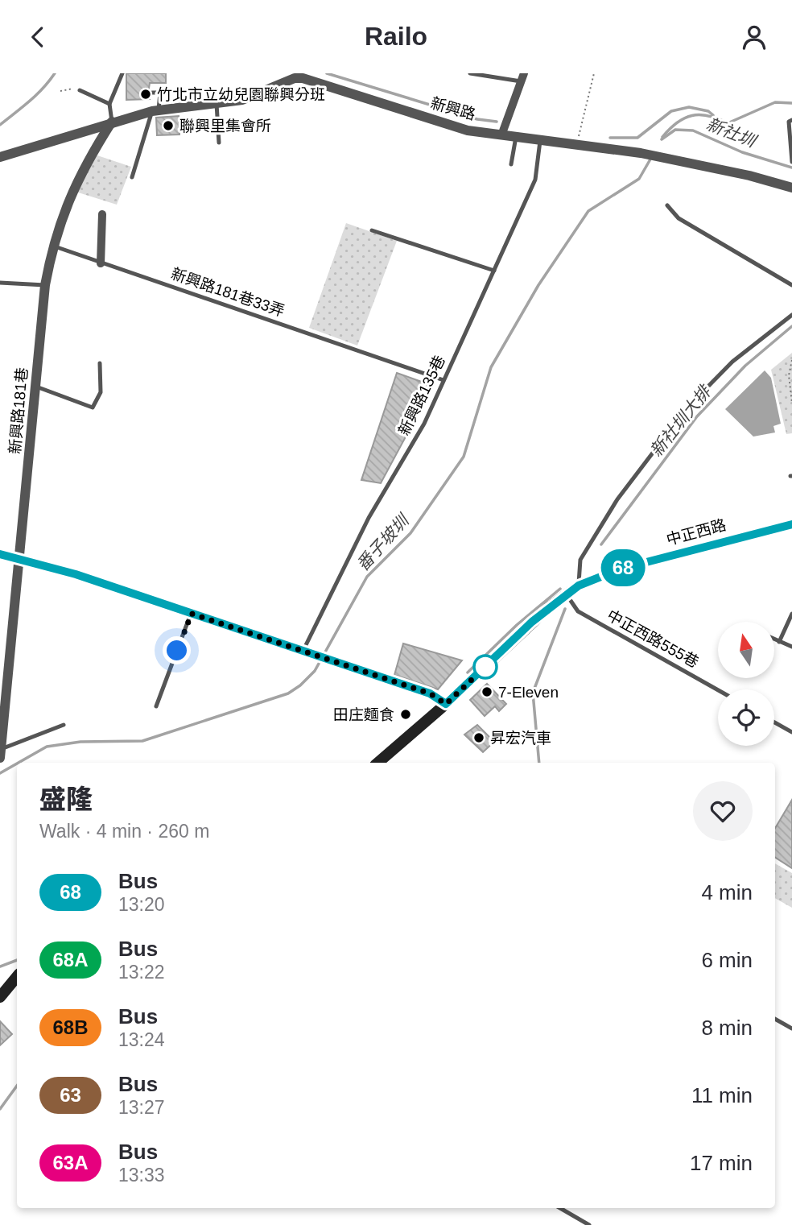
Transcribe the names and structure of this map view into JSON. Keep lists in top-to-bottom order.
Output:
{
  "streets": {
    "main road": ["中正西路"],
    "street": ["新興路", "新興路181巷"],
    "lane": ["新興路181巷33弄", "新興路135巷", "中正西路555巷"]
  },
  "crossings": [
    ["新興路", "新興路135巷"],
    ["新興路", "新興路181巷"],
    ["新興路181巷33弄", "新興路135巷"],
    ["新興路181巷33弄", "新興路181巷"],
    ["中正西路", "中正西路555巷"]
  ],
  "water": ["新社圳", "新社圳大排", "番子坡圳"],
  "places": [
    "竹北市立幼兒園聯興分班",
    "聯興里集會所",
    "7-Eleven",
    "田庄麵食",
    "昇宏汽車"
  ],
  "lines": ["bus line 68"],
  "north": "top",
  "page": {
    "header": "Railo",
    "on_map": "68",
    "heading": ["盛隆", "Walk · 4 min · 260 m"],
    "list": [
      {
        "mark": "68",
        "name": "Bus",
        "note": "13:20",
        "value": "4 min"
      },
      {
        "mark": "68A",
        "name": "Bus",
        "note": "13:22",
        "value": "6 min"
      },
      {
        "mark": "68B",
        "name": "Bus",
        "note": "13:24",
        "value": "8 min"
      },
      {
        "mark": "63",
        "name": "Bus",
        "note": "13:27",
        "value": "11 min"
      },
      {
        "mark": "63A",
        "name": "Bus",
        "note": "13:33",
        "value": "17 min"
      }
    ]
  }
}
